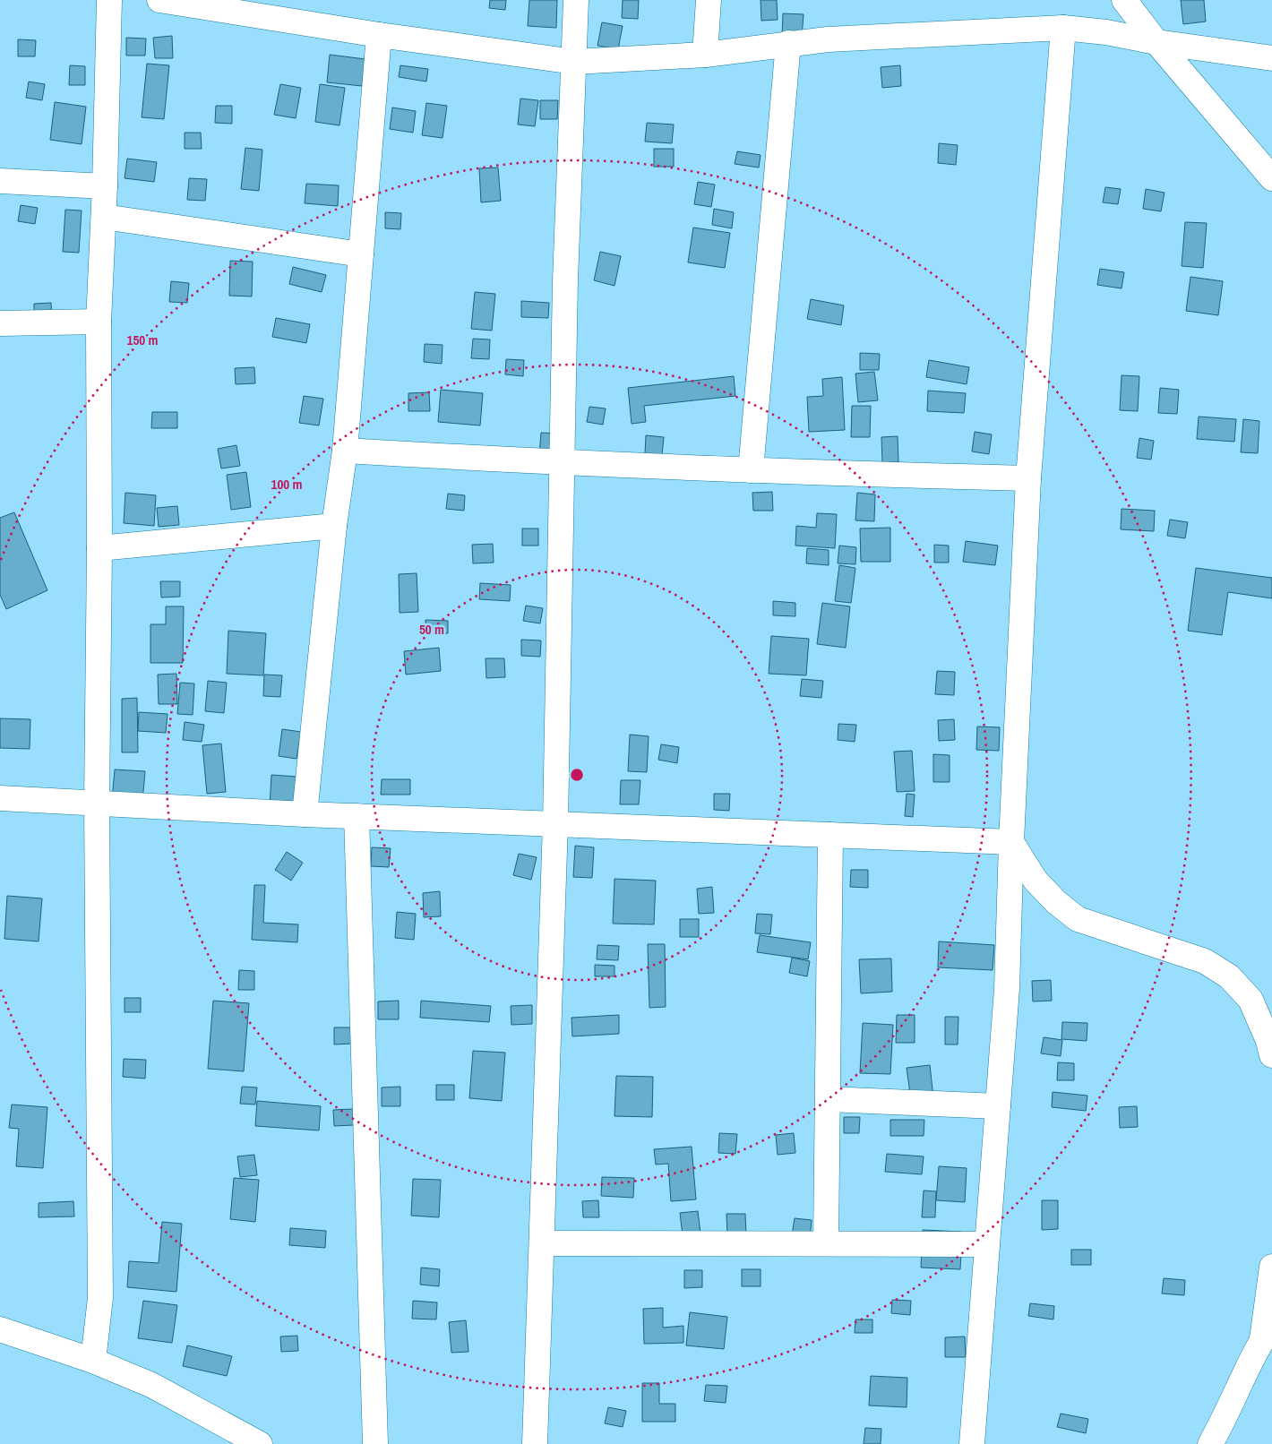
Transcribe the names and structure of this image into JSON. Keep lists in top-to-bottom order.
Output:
{
  "rings": ["150 m", "100 m", "50 m"]
}
